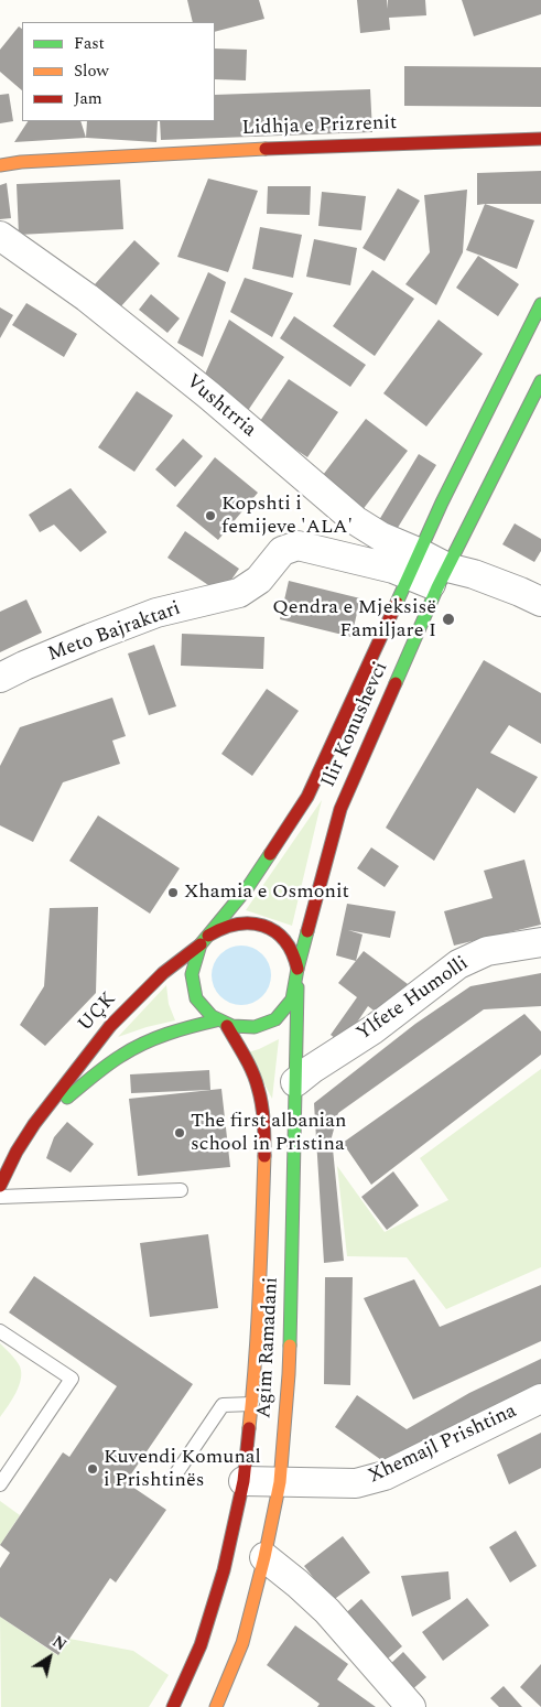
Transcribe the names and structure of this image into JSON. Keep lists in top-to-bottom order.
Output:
{
  "streets": {
    "main road": [
      "Lidhja e Prizrenit",
      "Ilir Konushevci",
      "UÇK",
      "Agim Ramadani"
    ],
    "street": [
      "Vushtrria",
      "Meto Bajraktari",
      "Ylfete Humolli",
      "Xhemajl Prishtina"
    ]
  },
  "crossings": [
    ["Vushtrria", "Meto Bajraktari"],
    ["Vushtrria", "Ilir Konushevci"],
    ["Meto Bajraktari", "Ilir Konushevci"],
    ["Ilir Konushevci", "UÇK"],
    ["Ilir Konushevci", "Agim Ramadani"],
    ["Ylfete Humolli", "Agim Ramadani"],
    ["UÇK", "Agim Ramadani"],
    ["Agim Ramadani", "Xhemajl Prishtina"]
  ],
  "places": [
    "Kopshti i femijeve 'ALA'",
    "Qendra e Mjeksisë Familjare I",
    "Xhamia e Osmonit",
    "The first albanian school in Pristina",
    "Kuvendi Komunal i Prishtinës"
  ],
  "legend": ["Fast", "Slow", "Jam"],
  "north": "top right"
}
